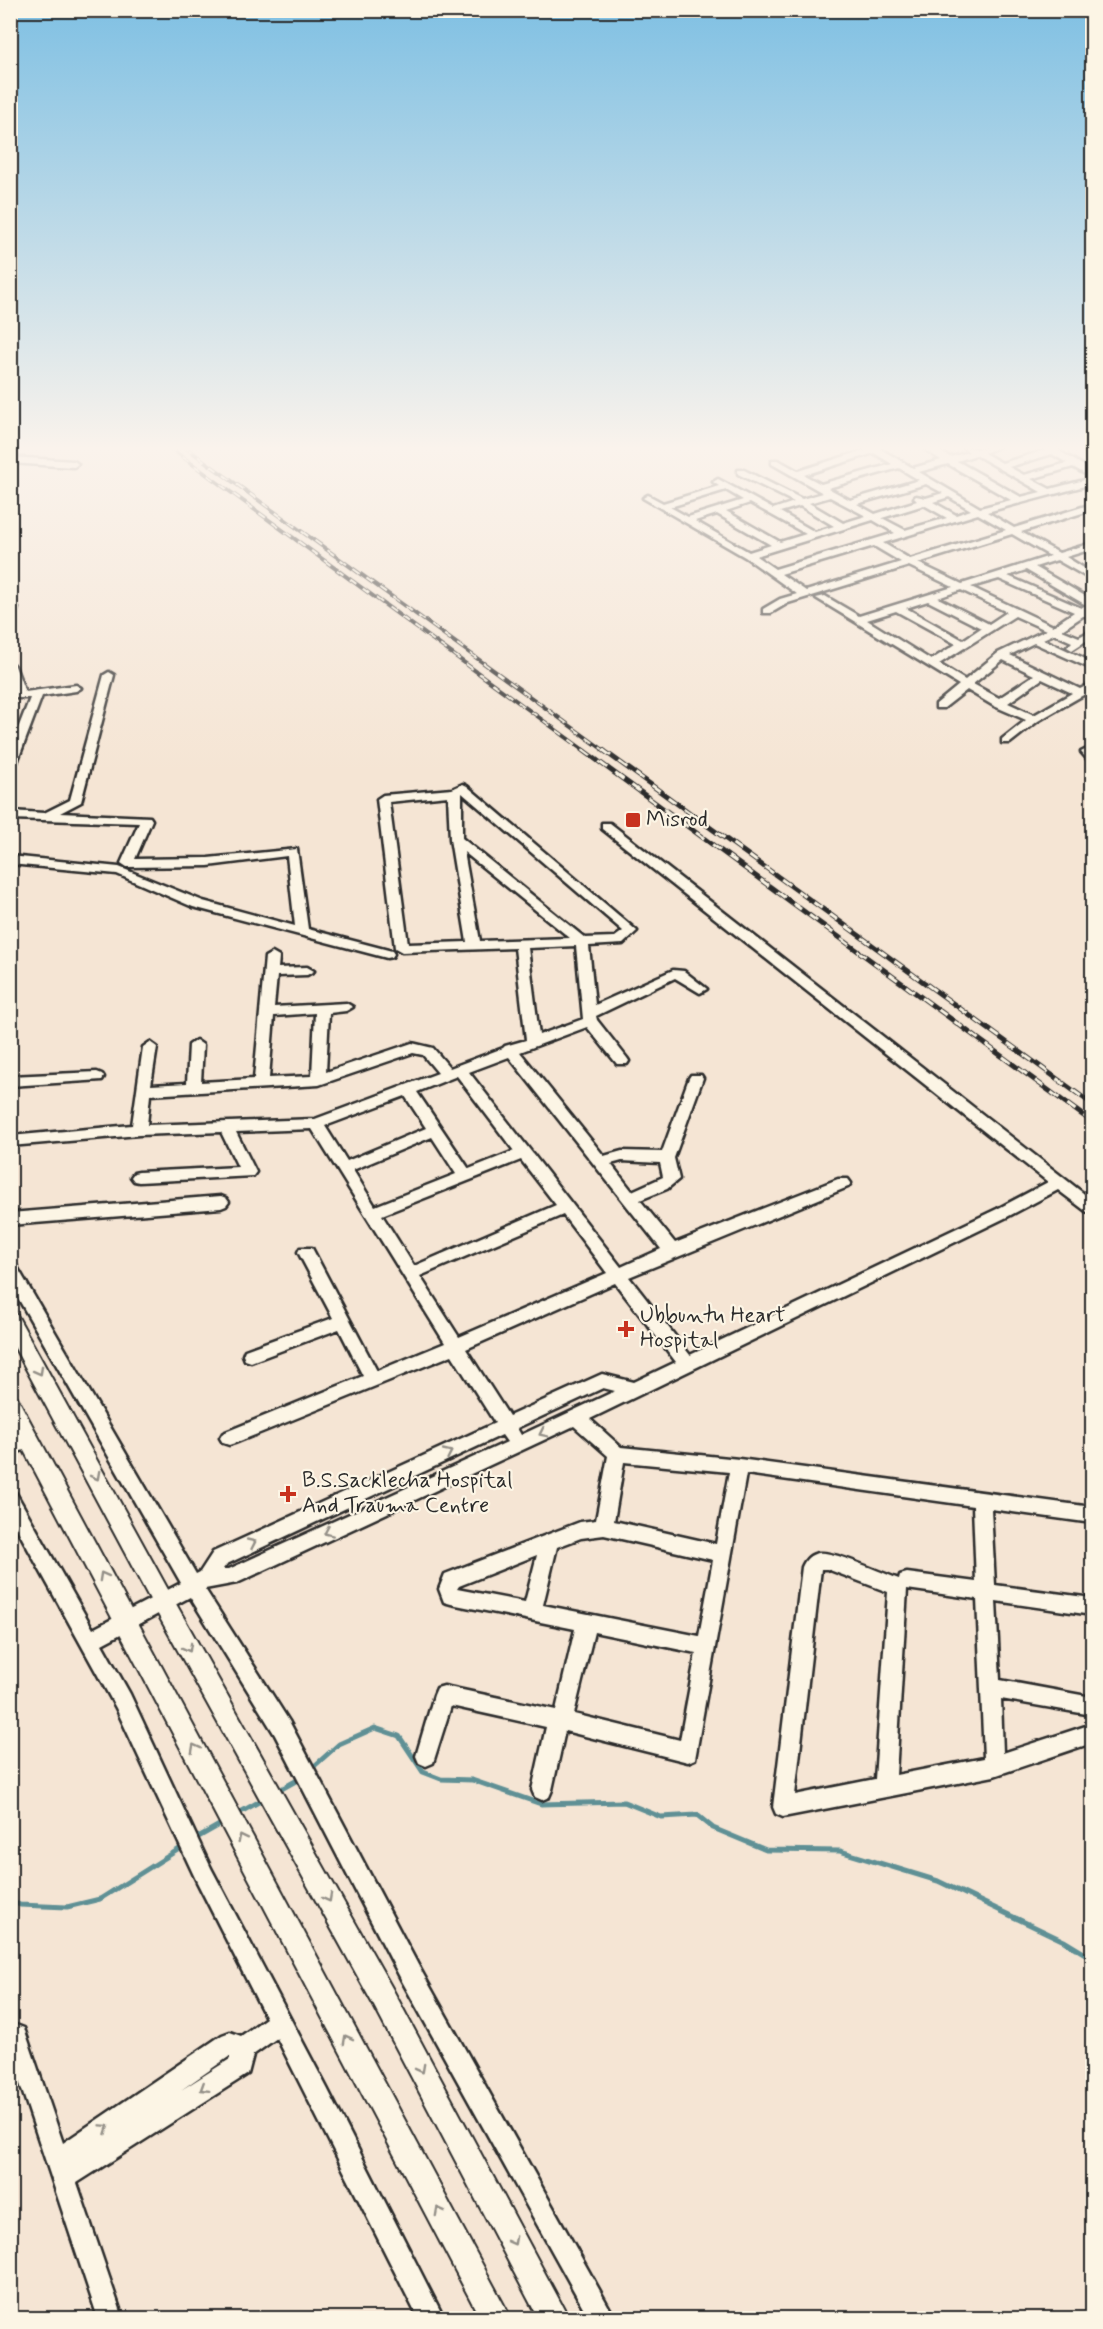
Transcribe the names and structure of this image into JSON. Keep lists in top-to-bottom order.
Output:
{
  "places": {
    "transit": ["Misrod"],
    "health": ["Ubbuntu Heart Hospital", "B.S.Sacklecha Hospital And Trauma Centre"]
  }
}
